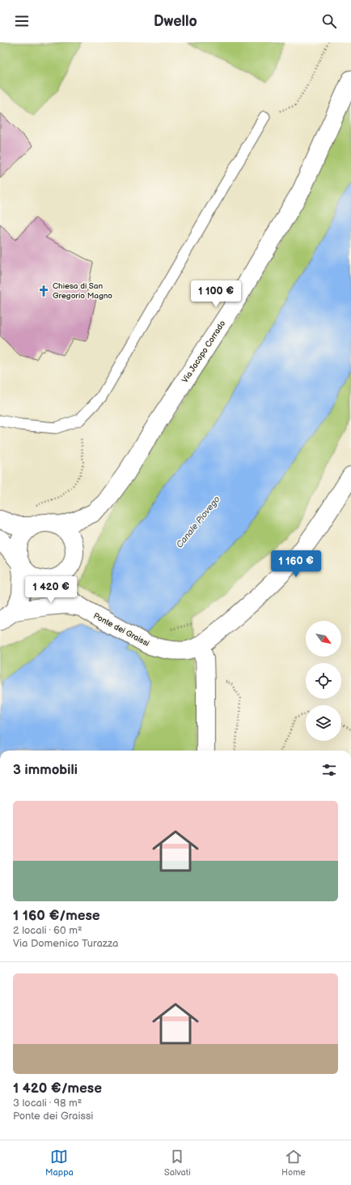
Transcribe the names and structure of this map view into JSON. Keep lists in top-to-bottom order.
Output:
{
  "streets": {
    "main road": ["Via Jacopo Corrado", "Ponte dei Graissi"]
  },
  "crossings": [
    ["Via Jacopo Corrado", "Ponte dei Graissi"]
  ],
  "water": ["Canale Piovego"],
  "places": {
    "church": ["Chiesa di San Gregorio Magno"]
  },
  "north": "bottom right",
  "page": {
    "header": "Dwello",
    "price": ["1 100 €", "1 160 €", "1 420 €"],
    "heading": "3 immobili",
    "list": [
      {
        "name": "1 160 €/mese",
        "note": "2 locali · 60 m² · Via Domenico Turazza"
      },
      {
        "name": "1 420 €/mese",
        "note": "3 locali · 98 m² · Ponte dei Graissi"
      }
    ],
    "tabs": ["Mappa", "Salvati", "Home"]
  }
}
